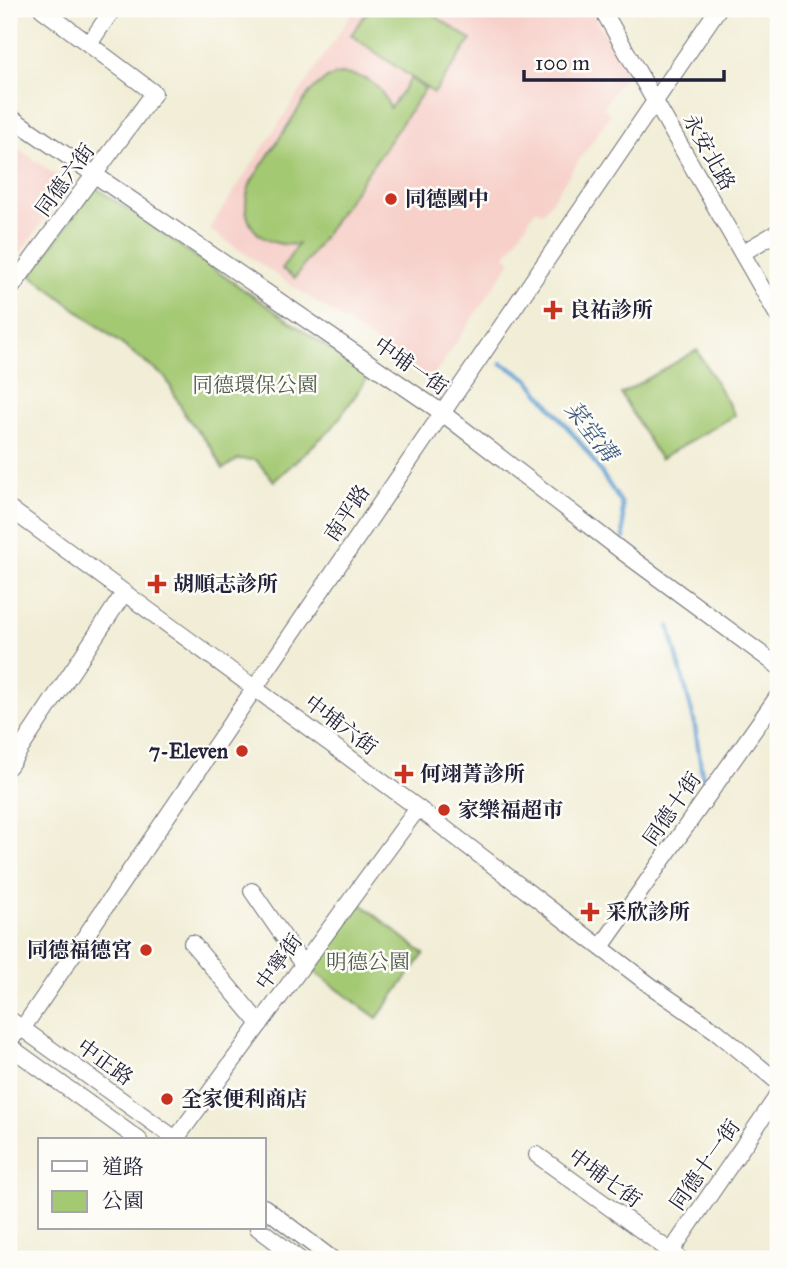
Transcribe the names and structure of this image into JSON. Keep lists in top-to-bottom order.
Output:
{
  "streets": {
    "street": [
      "永安北路",
      "同德六街",
      "中埔一街",
      "南平路",
      "中埔六街",
      "同德十街",
      "中寧街",
      "中正路",
      "同德十一街",
      "中埔七街"
    ]
  },
  "crossings": [
    ["永安北路", "南平路"],
    ["同德六街", "中埔一街"],
    ["中埔一街", "南平路"],
    ["南平路", "中埔六街"],
    ["南平路", "中正路"],
    ["中埔六街", "同德十街"],
    ["中埔六街", "中寧街"],
    ["同德十一街", "中埔七街"]
  ],
  "water": ["菜堂溝"],
  "parks": ["同德環保公園", "明德公園"],
  "places": {
    "other": [
      "同德國中",
      "7-Eleven",
      "家樂福超市",
      "同德福德宮",
      "全家便利商店"
    ],
    "health": [
      "良祐診所",
      "胡順志診所",
      "何翊菁診所",
      "采欣診所"
    ]
  },
  "legend": ["道路", "公園"],
  "scale_bar": "100 m"
}
